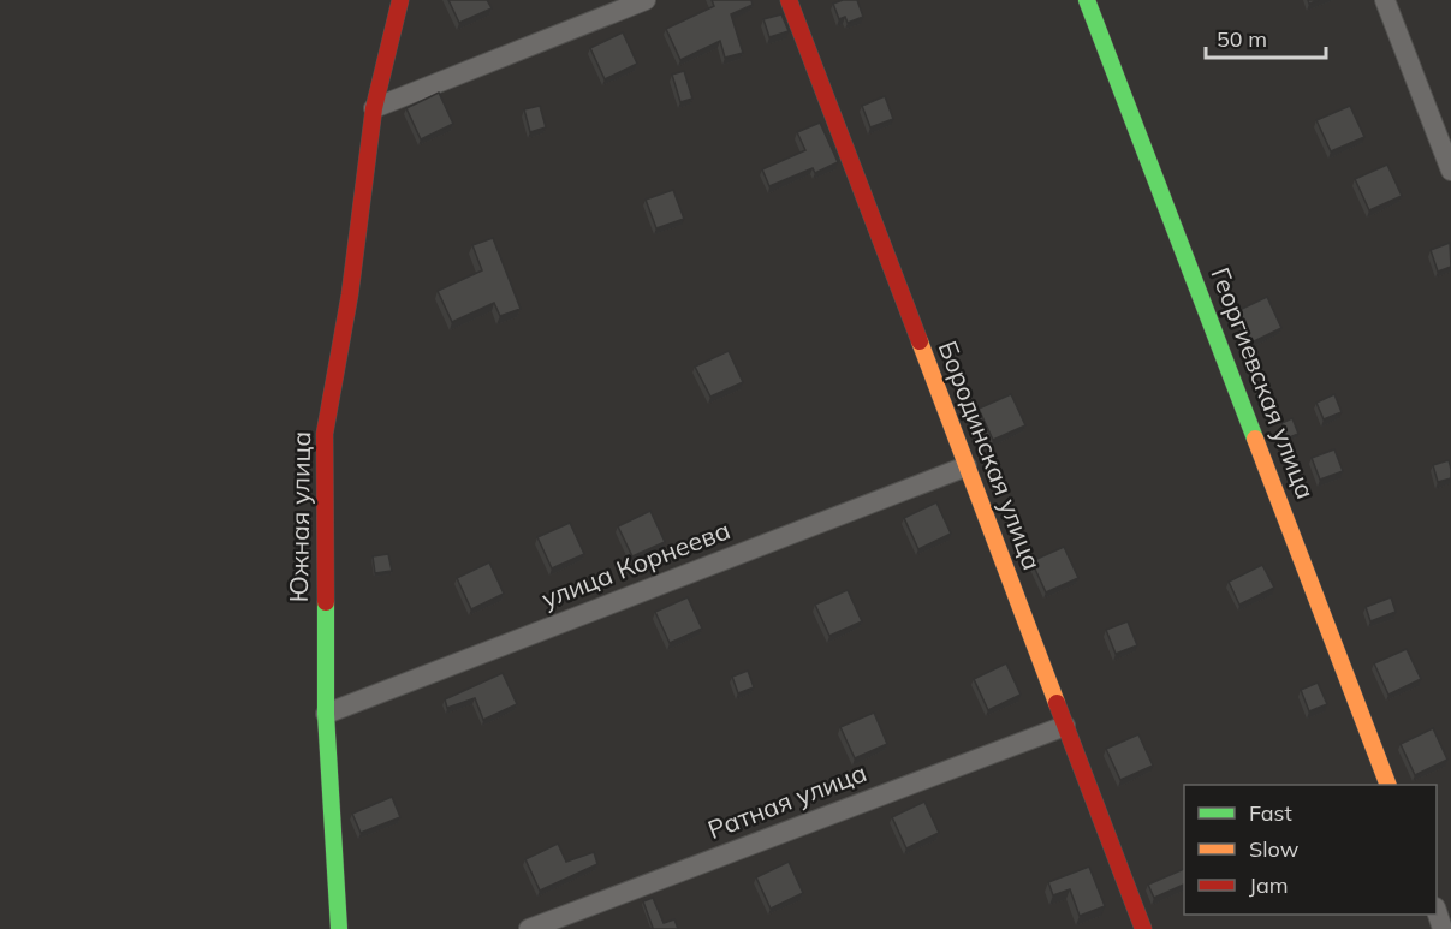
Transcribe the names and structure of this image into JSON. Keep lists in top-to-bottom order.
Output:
{
  "streets": {
    "street": [
      "Георгиевская улица",
      "Бородинская улица",
      "Южная улица",
      "улица Корнеева",
      "Ратная улица"
    ]
  },
  "crossings": [
    ["Бородинская улица", "улица Корнеева"],
    ["Бородинская улица", "Ратная улица"],
    ["Южная улица", "улица Корнеева"]
  ],
  "legend": ["Fast", "Slow", "Jam"],
  "scale_bar": "50 m"
}
